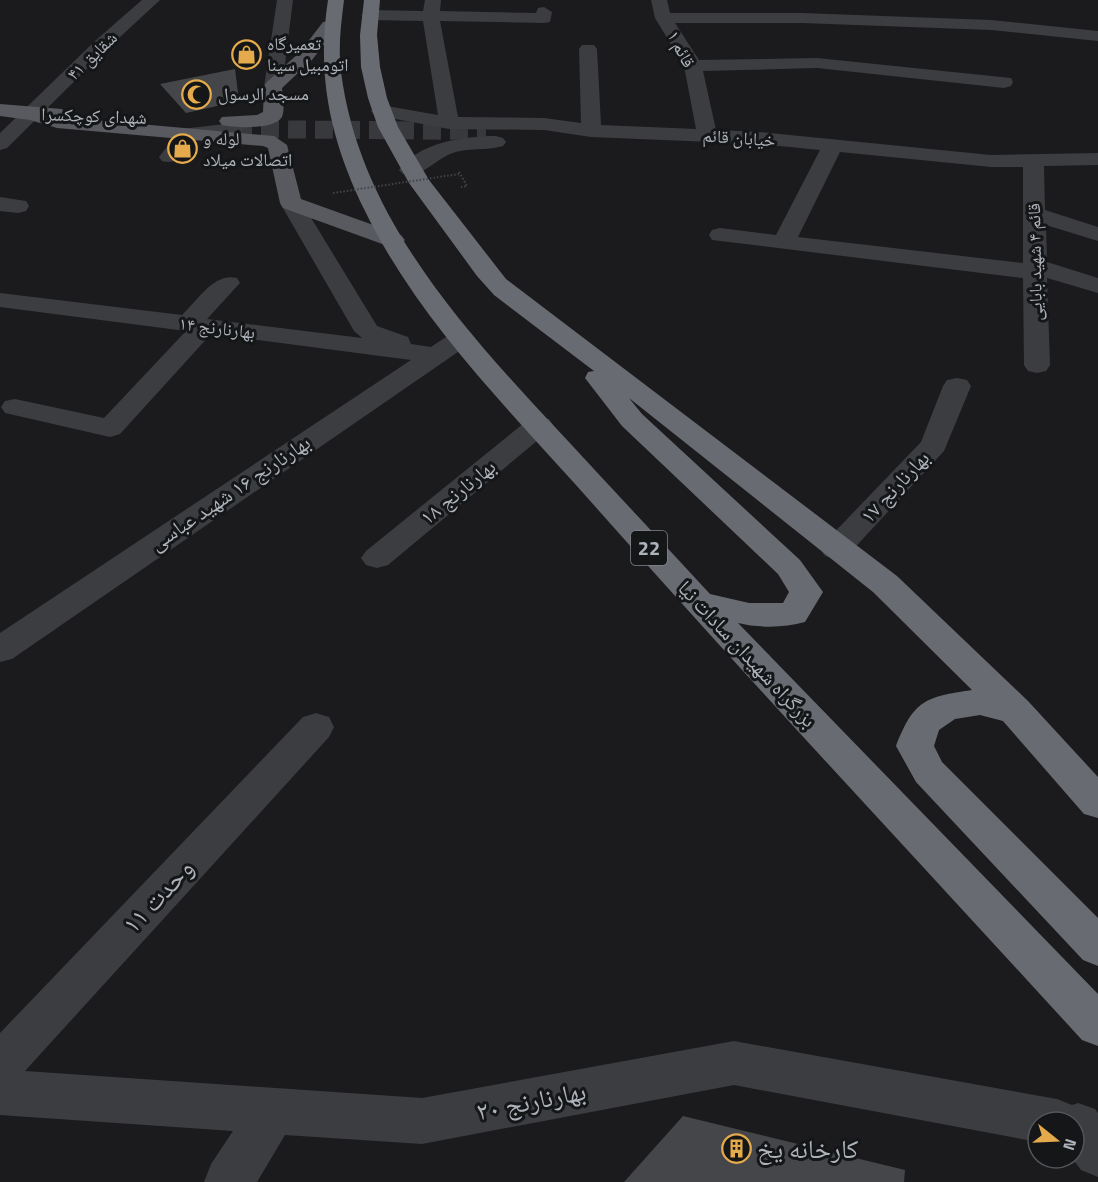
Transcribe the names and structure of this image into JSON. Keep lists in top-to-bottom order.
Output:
{
  "streets": {
    "highway": ["22", "بزرگراه شهیدان سادات نیا"],
    "main road": ["شهدای کوچکسرا"],
    "street": [
      "قائم ۱",
      "شقایق ۴۱",
      "خیابان قائم",
      "قائم ۴ شهید بابایی",
      "بهارنارنج ۱۴",
      "بهارنارنج ۱۷",
      "بهارنارنج ۱۸",
      "بهارنارنج ۱۶ شهید عباسی",
      "وحدت ۱۱",
      "بهارنارنج ۲۰"
    ]
  },
  "crossings": [
    ["قائم ۱", "خیابان قائم"],
    ["شقایق ۴۱", "شهدای کوچکسرا"],
    ["خیابان قائم", "قائم ۴ شهید بابایی"],
    ["بهارنارنج ۱۴", "بهارنارنج ۱۶ شهید عباسی"],
    ["بهارنارنج ۱۸", "بزرگراه شهیدان سادات نیا"],
    ["بهارنارنج ۱۶ شهید عباسی", "بزرگراه شهیدان سادات نیا"]
  ],
  "places": {
    "shop": ["تعمیرگاه اتومبیل سینا", "لوله و اتصالات میلاد"],
    "mosque": ["مسجد الرسول"],
    "building": ["کارخانه یخ"]
  },
  "north": "right"
}
